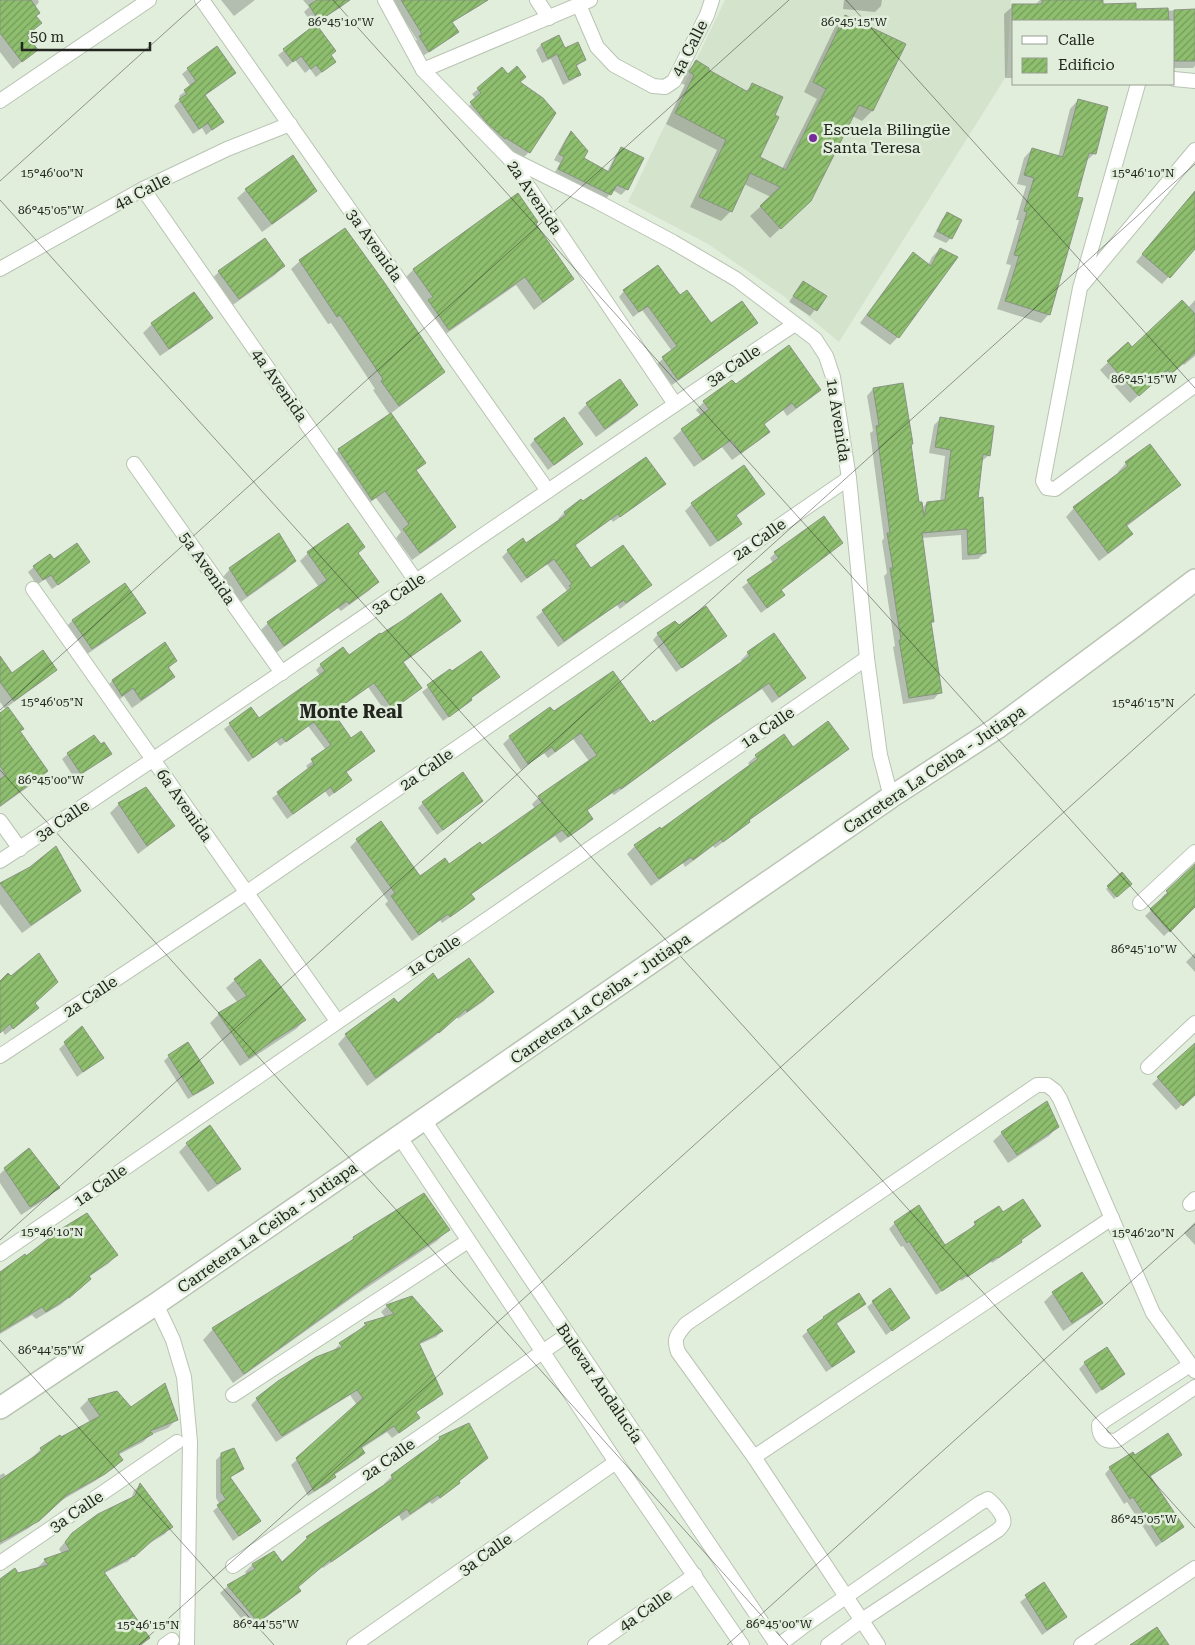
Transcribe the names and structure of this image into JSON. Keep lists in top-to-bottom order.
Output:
{
  "streets": {
    "main road": ["Carretera La Ceiba - Jutiapa"],
    "street": [
      "4a Calle",
      "2a Avenida",
      "3a Avenida",
      "3a Calle",
      "4a Avenida",
      "1a Avenida",
      "2a Calle",
      "5a Avenida",
      "1a Calle",
      "6a Avenida",
      "Bulevar Andalucía"
    ]
  },
  "crossings": [
    ["4a Calle", "2a Avenida"],
    ["4a Calle", "3a Avenida"],
    ["4a Calle", "4a Avenida"],
    ["4a Calle", "Bulevar Andalucía"],
    ["2a Avenida", "3a Calle"],
    ["2a Avenida", "1a Avenida"],
    ["3a Avenida", "3a Calle"],
    ["3a Calle", "4a Avenida"],
    ["3a Calle", "1a Avenida"],
    ["3a Calle", "5a Avenida"],
    ["3a Calle", "6a Avenida"],
    ["3a Calle", "Bulevar Andalucía"],
    ["1a Avenida", "2a Calle"],
    ["1a Avenida", "1a Calle"],
    ["1a Avenida", "Carretera La Ceiba - Jutiapa"],
    ["2a Calle", "6a Avenida"],
    ["2a Calle", "Bulevar Andalucía"],
    ["1a Calle", "6a Avenida"],
    ["Carretera La Ceiba - Jutiapa", "Bulevar Andalucía"]
  ],
  "districts": ["Monte Real"],
  "places": ["Escuela Bilingüe Santa Teresa"],
  "legend": ["Calle", "Edificio"],
  "scale_bar": "50 m",
  "coordinates": [
    "86°45'10\"W",
    "86°45'15\"W",
    "15°46'00\"N",
    "15°46'10\"N",
    "86°45'05\"W",
    "15°46'05\"N",
    "15°46'15\"N",
    "86°45'00\"W",
    "15°46'20\"N",
    "86°44'55\"W"
  ]
}
